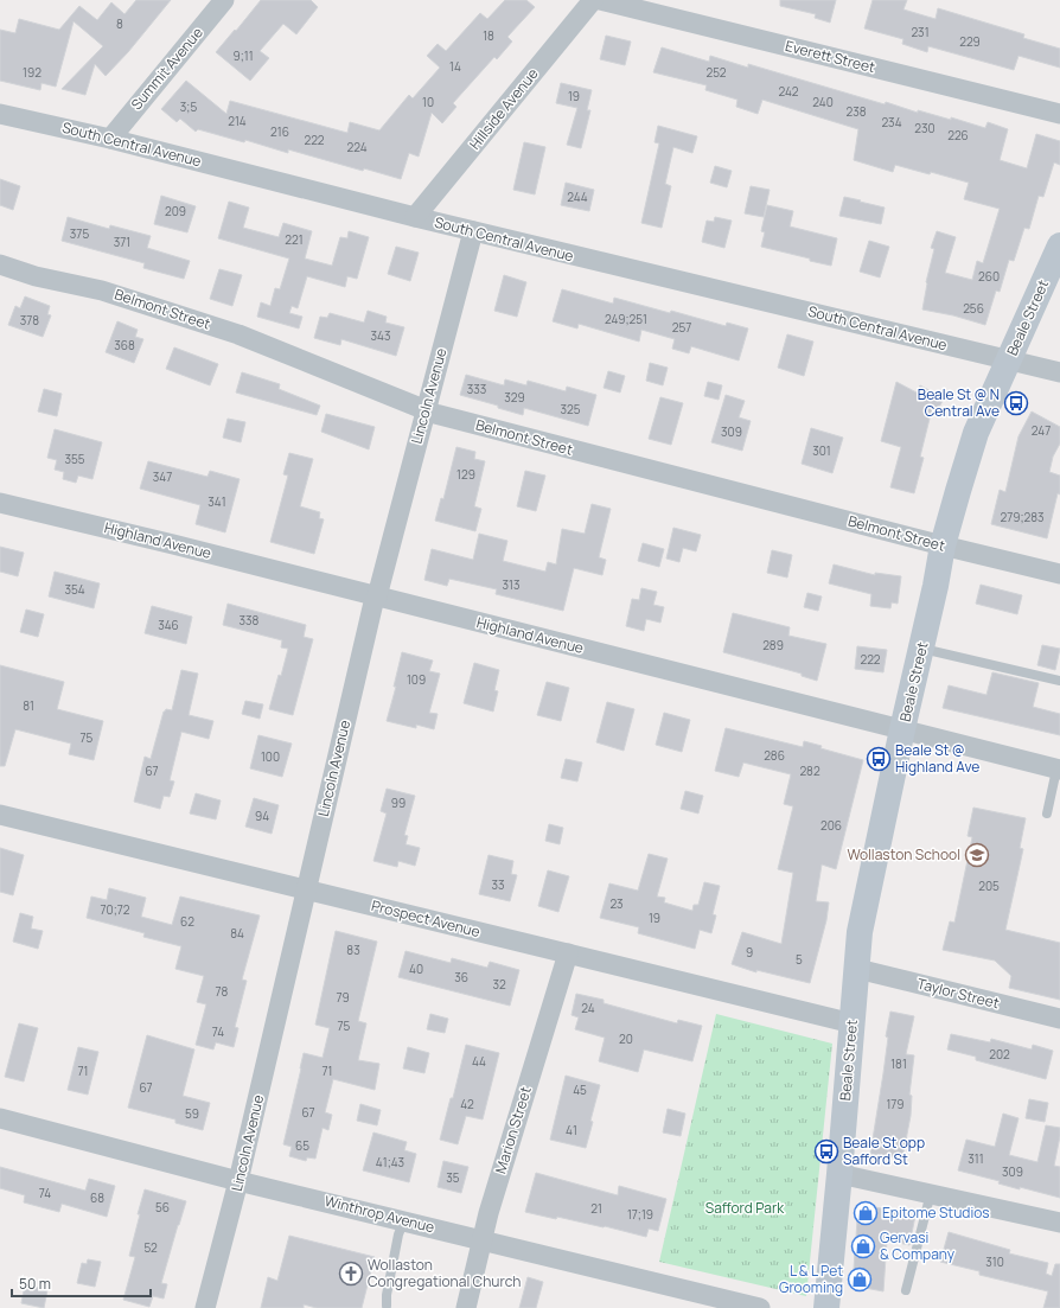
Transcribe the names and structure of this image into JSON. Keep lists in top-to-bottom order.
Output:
{
  "streets": {
    "main road": ["Beale Street"],
    "street": [
      "Everett Street",
      "Summit Avenue",
      "Hillside Avenue",
      "South Central Avenue",
      "Belmont Street",
      "Lincoln Avenue",
      "Highland Avenue",
      "Prospect Avenue",
      "Taylor Street",
      "Marion Street",
      "Winthrop Avenue"
    ]
  },
  "crossings": [
    ["Summit Avenue", "South Central Avenue"],
    ["Hillside Avenue", "South Central Avenue"],
    ["South Central Avenue", "Beale Street"],
    ["South Central Avenue", "Lincoln Avenue"],
    ["Belmont Street", "Beale Street"],
    ["Belmont Street", "Lincoln Avenue"],
    ["Beale Street", "Highland Avenue"],
    ["Beale Street", "Prospect Avenue"],
    ["Beale Street", "Taylor Street"],
    ["Lincoln Avenue", "Highland Avenue"],
    ["Lincoln Avenue", "Prospect Avenue"],
    ["Lincoln Avenue", "Winthrop Avenue"],
    ["Prospect Avenue", "Marion Street"],
    ["Marion Street", "Winthrop Avenue"]
  ],
  "parks": ["Safford Park"],
  "places": {
    "bus stop": ["Beale St @ N Central Ave", "Beale St @ Highland Ave", "Beale St opp Safford St"],
    "school or university": ["Wollaston School"],
    "shop": ["Epitome Studios", "Gervasi & Company", "L & L Pet Grooming"],
    "church": ["Wollaston Congregational Church"]
  },
  "house_numbers": [
    "8",
    "231",
    "18",
    "229",
    "9;11",
    "14",
    "192",
    "252",
    "242",
    "19",
    "10",
    "240",
    "3;5",
    "238",
    "214",
    "234",
    "230",
    "216",
    "226",
    "222",
    "224",
    "244",
    "209",
    "375",
    "221",
    "371",
    "260",
    "256",
    "249;251",
    "378",
    "257",
    "343",
    "368",
    "333",
    "329",
    "325",
    "247",
    "309",
    "301",
    "355",
    "129",
    "347",
    "341",
    "279;283",
    "313",
    "354",
    "338",
    "346",
    "289",
    "222",
    "109",
    "81",
    "75",
    "286",
    "100",
    "67",
    "282",
    "99",
    "94",
    "206",
    "33",
    "205",
    "23",
    "70;72",
    "19",
    "62",
    "84",
    "83",
    "9",
    "5",
    "40",
    "36",
    "32",
    "78",
    "79",
    "24",
    "75",
    "74",
    "20",
    "202",
    "44",
    "181",
    "71",
    "71",
    "67",
    "45",
    "42",
    "179",
    "67",
    "59",
    "41",
    "65",
    "311",
    "41;43",
    "309",
    "35",
    "74",
    "68",
    "56",
    "21",
    "17;19",
    "52",
    "310"
  ],
  "scale_bar": "50 m"
}
